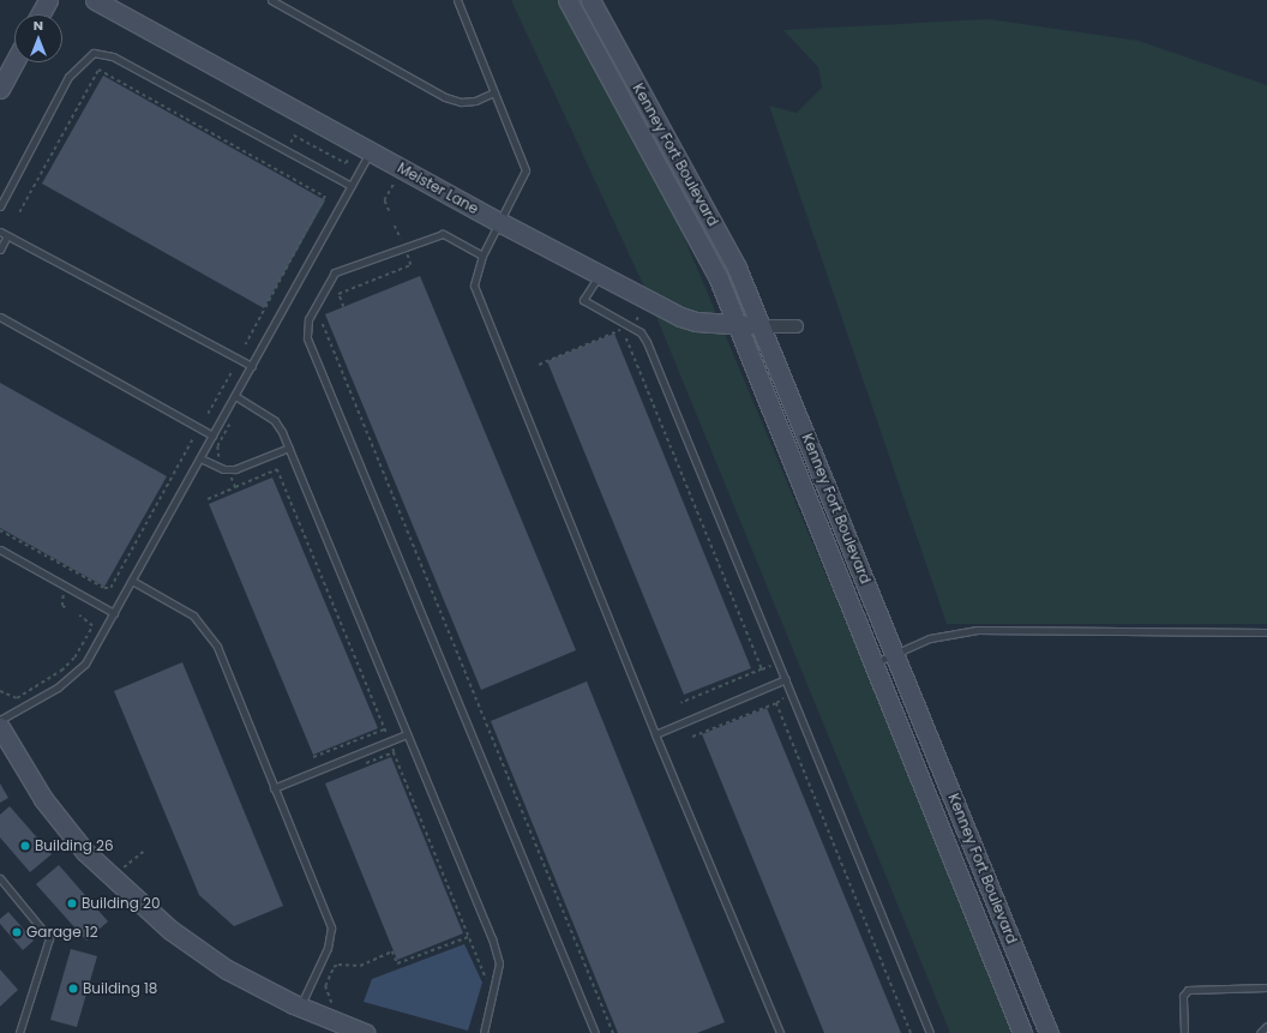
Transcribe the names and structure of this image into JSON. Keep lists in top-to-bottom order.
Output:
{
  "streets": {
    "street": ["Kenney Fort Boulevard", "Meister Lane"]
  },
  "crossings": [
    ["Kenney Fort Boulevard", "Meister Lane"]
  ],
  "places": [
    "Building 26",
    "Building 20",
    "Garage 12",
    "Building 18"
  ],
  "north": "top"
}
